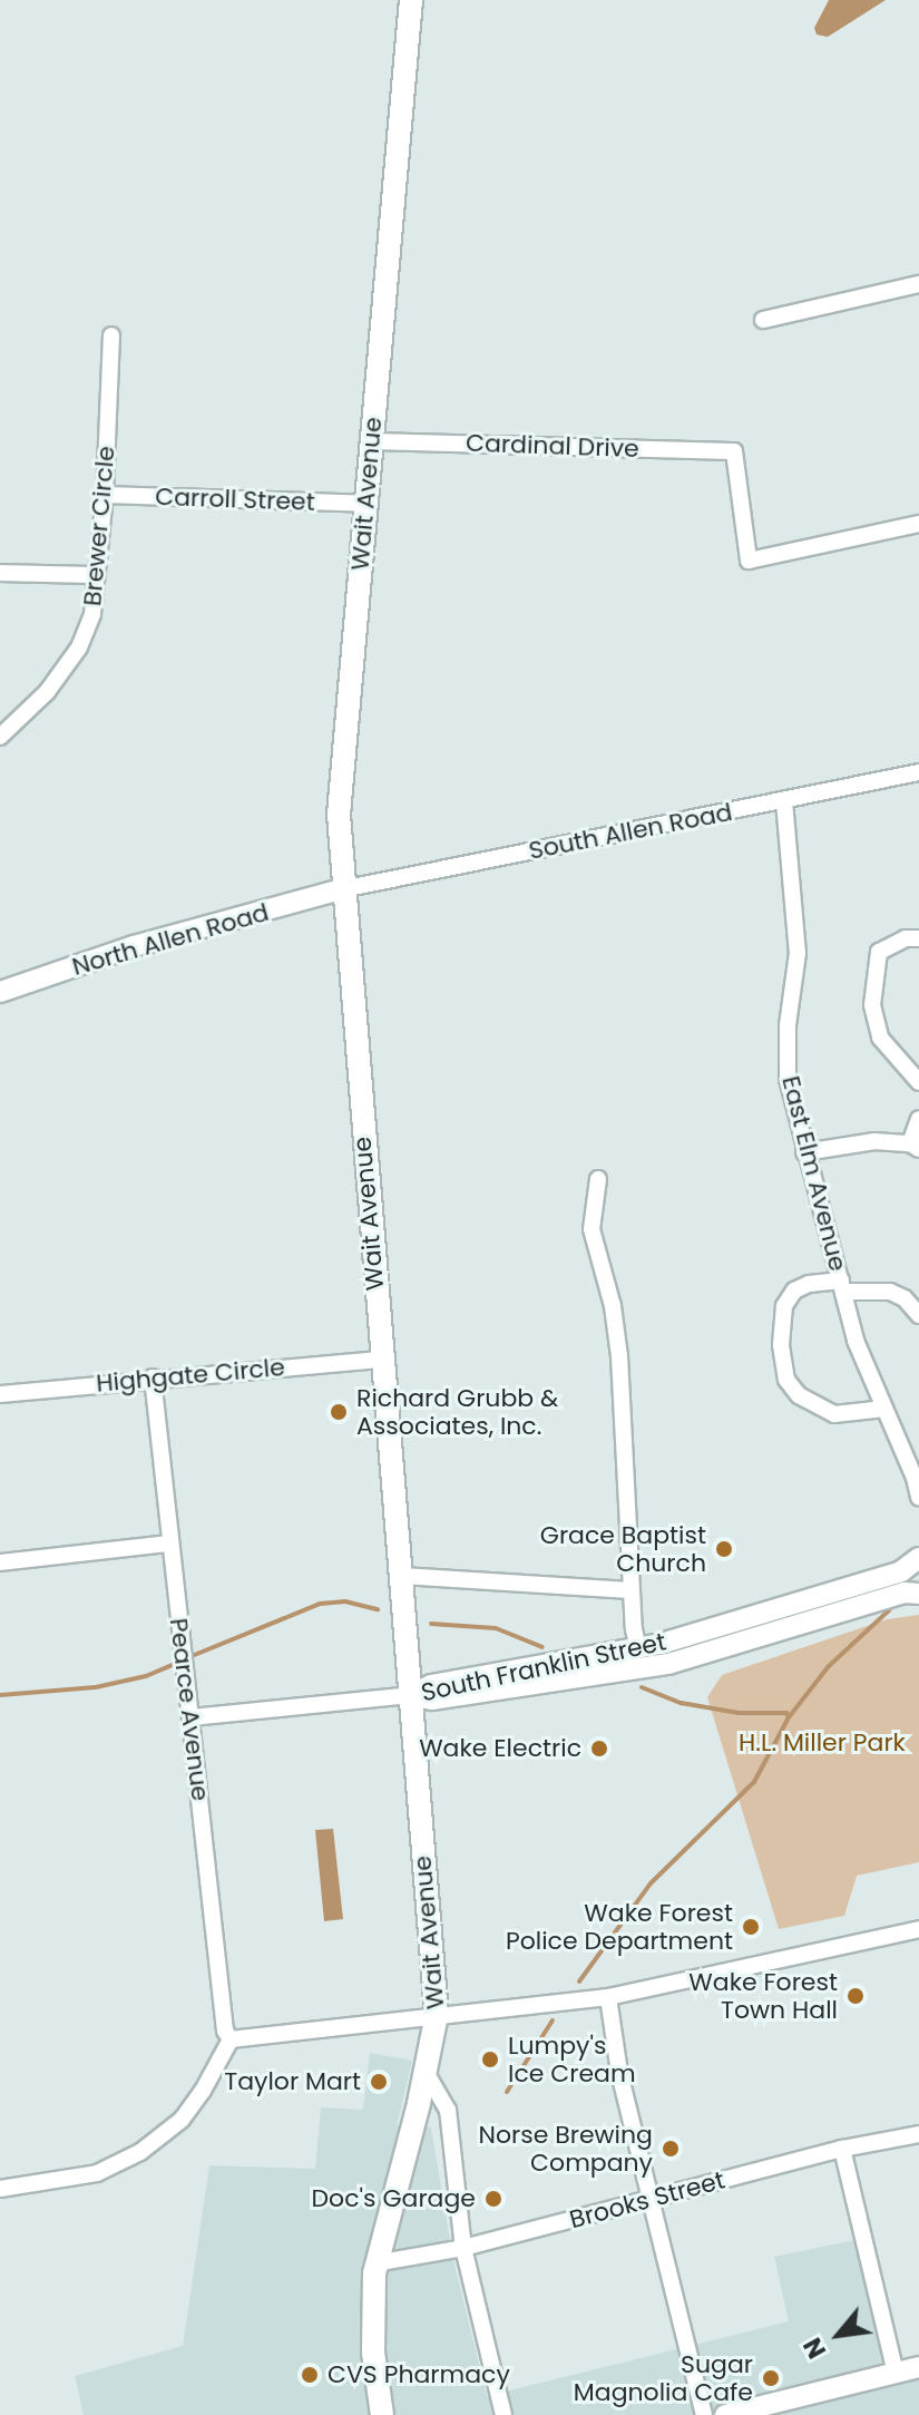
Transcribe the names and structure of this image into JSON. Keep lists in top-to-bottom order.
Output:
{
  "streets": {
    "main road": ["Wait Avenue"],
    "street": [
      "Cardinal Drive",
      "Carroll Street",
      "Brewer Circle",
      "South Allen Road",
      "North Allen Road",
      "East Elm Avenue",
      "Highgate Circle",
      "South Franklin Street",
      "Pearce Avenue",
      "Brooks Street"
    ]
  },
  "crossings": [
    ["Cardinal Drive", "Wait Avenue"],
    ["Wait Avenue", "Carroll Street"],
    ["Wait Avenue", "South Allen Road"],
    ["Wait Avenue", "North Allen Road"],
    ["Wait Avenue", "Highgate Circle"],
    ["Wait Avenue", "South Franklin Street"],
    ["Wait Avenue", "Brooks Street"],
    ["Carroll Street", "Brewer Circle"],
    ["South Allen Road", "North Allen Road"],
    ["South Allen Road", "East Elm Avenue"],
    ["Highgate Circle", "Pearce Avenue"]
  ],
  "parks": ["H.L. Miller Park"],
  "places": [
    "Richard Grubb & Associates, Inc.",
    "Grace Baptist Church",
    "Wake Electric",
    "Wake Forest Police Department",
    "Wake Forest Town Hall",
    "Lumpy's Ice Cream",
    "Taylor Mart",
    "Norse Brewing Company",
    "Doc's Garage",
    "CVS Pharmacy",
    "Sugar Magnolia Cafe"
  ],
  "north": "bottom left"
}
